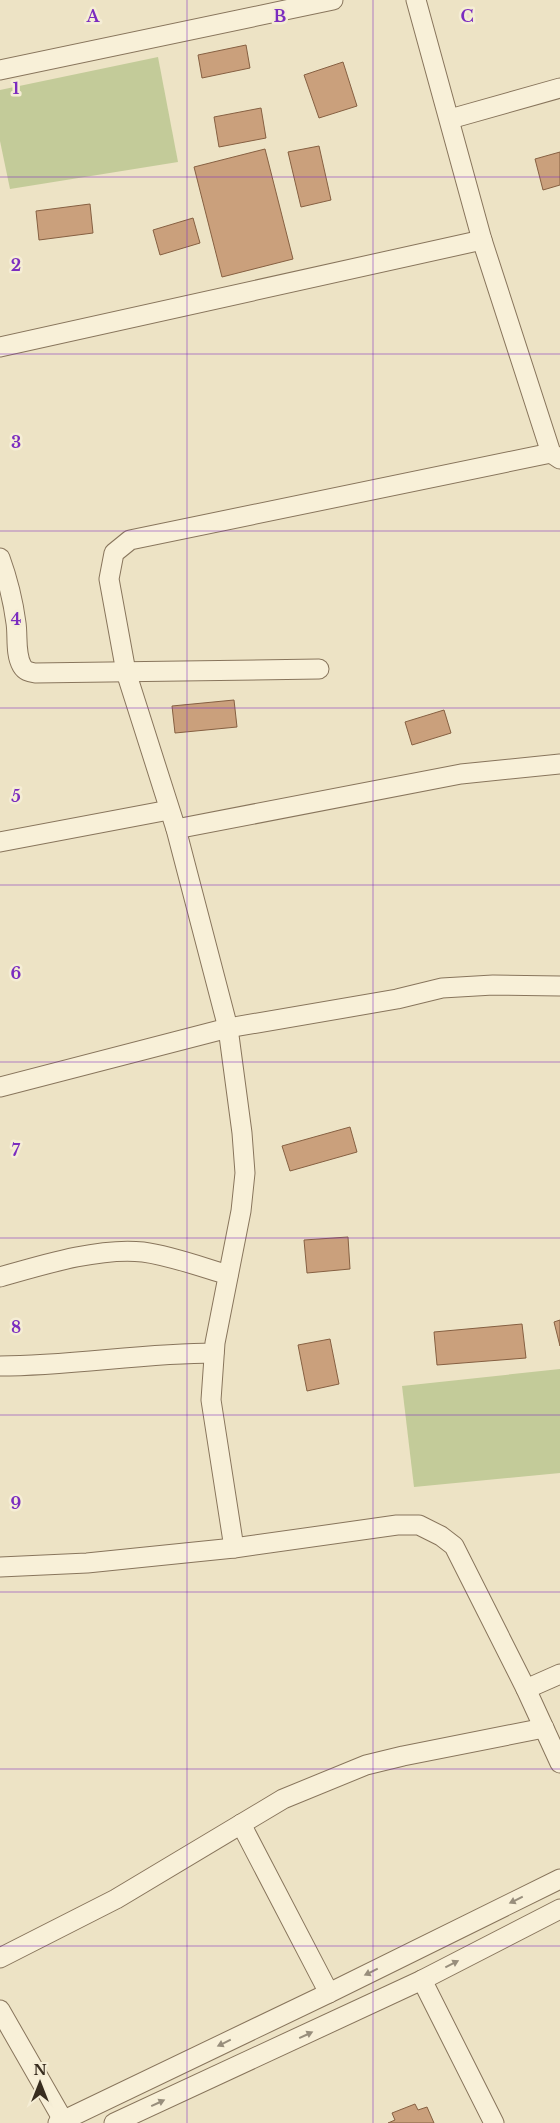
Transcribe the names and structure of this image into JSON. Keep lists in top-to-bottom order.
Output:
{
  "north": "top",
  "grid": {
    "columns": ["A", "B", "C"],
    "rows": [
      "1",
      "2",
      "3",
      "4",
      "5",
      "6",
      "7",
      "8",
      "9"
    ]
  }
}
